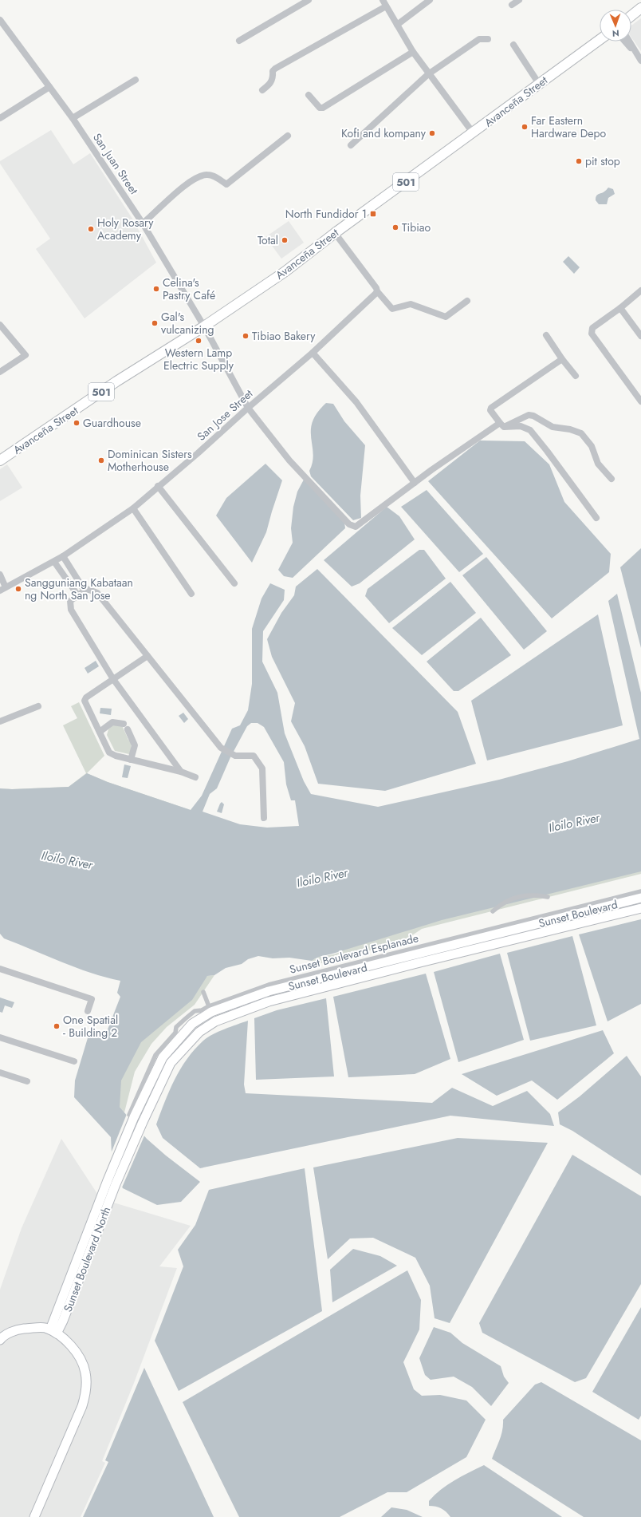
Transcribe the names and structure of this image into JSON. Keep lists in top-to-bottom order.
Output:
{
  "streets": {
    "main road": [
      "Avanceña Street",
      "501",
      "Sunset Boulevard",
      "Sunset Boulevard North"
    ],
    "street": ["San Juan Street", "San Jose Street", "Sunset Boulevard Esplanade"]
  },
  "crossings": [
    ["Avanceña Street", "San Juan Street"],
    ["San Juan Street", "San Jose Street"],
    ["Sunset Boulevard", "Sunset Boulevard Esplanade"],
    ["Sunset Boulevard", "Sunset Boulevard North"]
  ],
  "water": ["Iloilo River"],
  "places": {
    "other": [
      "Far Eastern Hardware Depo",
      "Kofi and kompany",
      "pit stop",
      "Tibiao",
      "Holy Rosary Academy",
      "Total",
      "Celina's Pastry Café",
      "Gal's vulcanizing",
      "Tibiao Bakery",
      "Western Lamp Electric Supply",
      "Guardhouse",
      "Dominican Sisters Motherhouse",
      "Sangguniang Kabataan ng North San Jose",
      "One Spatial - Building 2"
    ],
    "transit": ["North Fundidor 1"]
  },
  "north": "bottom"
}
